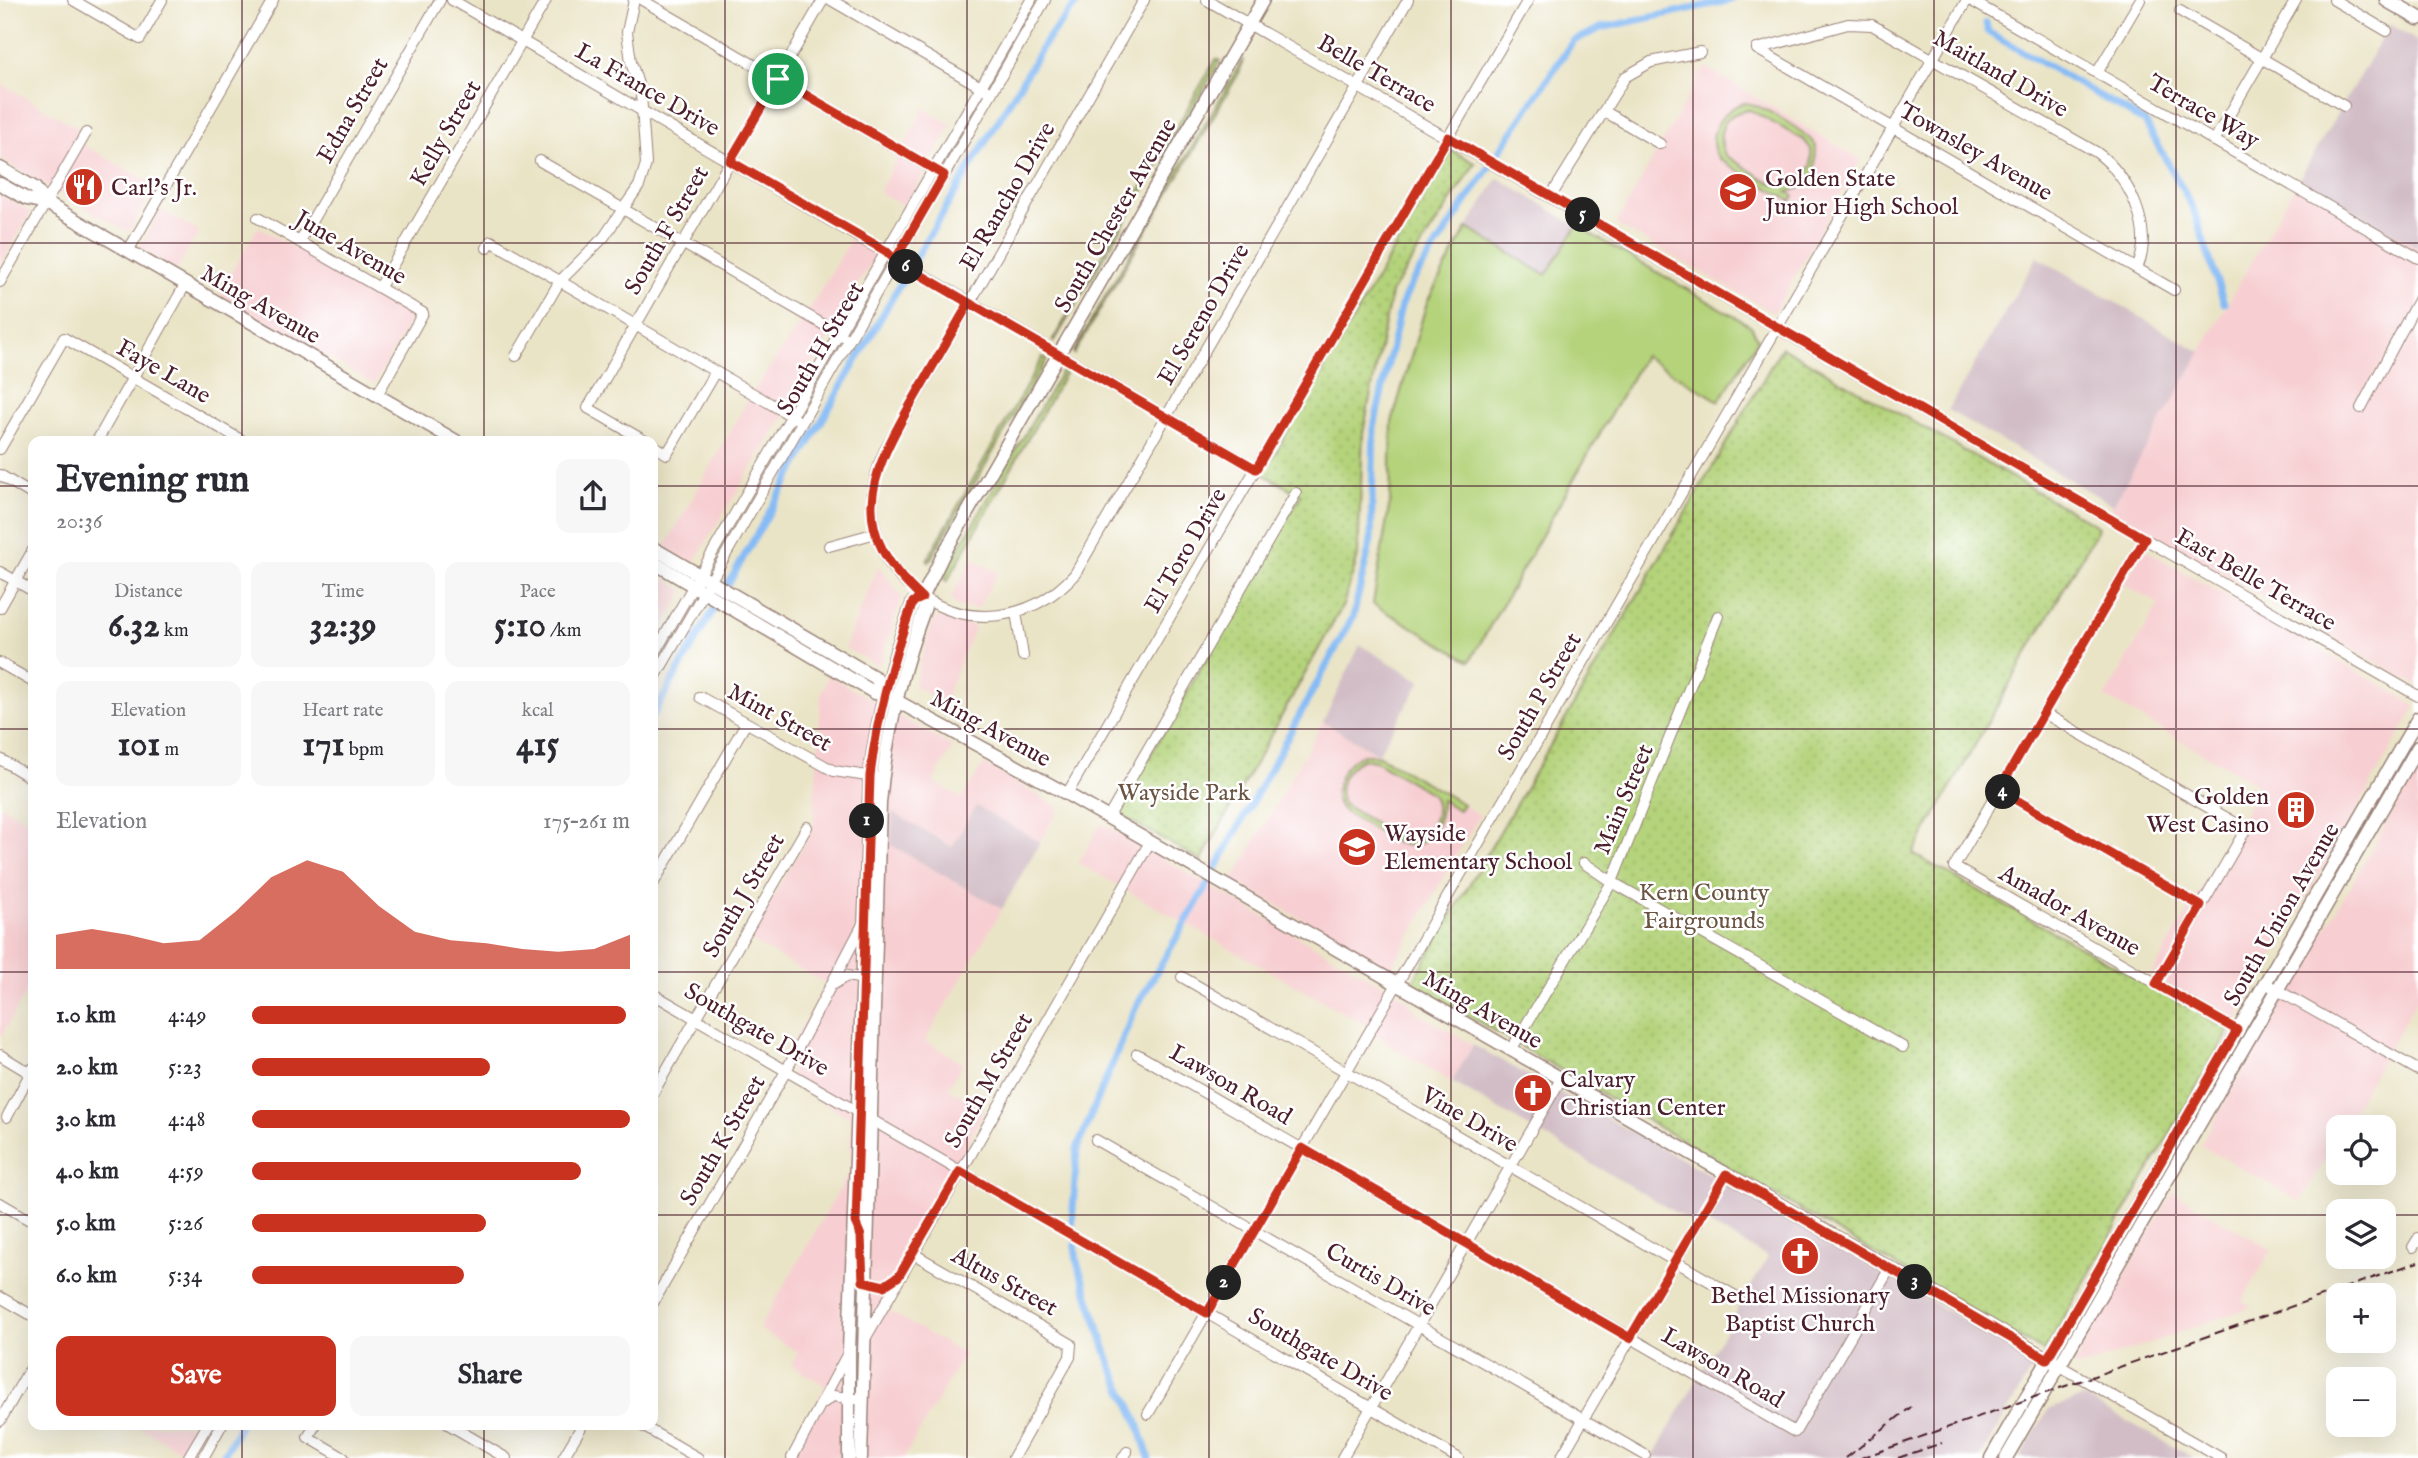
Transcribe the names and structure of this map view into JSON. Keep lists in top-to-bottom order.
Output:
{
  "streets": {
    "main road": ["South Chester Avenue", "Ming Avenue", "South Union Avenue"],
    "street": [
      "Belle Terrace",
      "Maitland Drive",
      "La France Drive",
      "Edna Street",
      "Terrace Way",
      "Kelly Street",
      "Townsley Avenue",
      "El Rancho Drive",
      "South F Street",
      "June Avenue",
      "El Sereno Drive",
      "South H Street",
      "Faye Lane",
      "El Toro Drive",
      "East Belle Terrace",
      "South P Street",
      "Mint Street",
      "Main Street",
      "South J Street",
      "Amador Avenue",
      "Southgate Drive",
      "South M Street",
      "Lawson Road",
      "Vine Drive",
      "South K Street",
      "Curtis Drive",
      "Altus Street"
    ]
  },
  "crossings": [
    ["Belle Terrace", "South Chester Avenue"],
    ["Belle Terrace", "El Sereno Drive"],
    ["Belle Terrace", "El Toro Drive"],
    ["Belle Terrace", "East Belle Terrace"],
    ["Maitland Drive", "Townsley Avenue"],
    ["Maitland Drive", "South P Street"],
    ["La France Drive", "Kelly Street"],
    ["La France Drive", "El Rancho Drive"],
    ["La France Drive", "South Chester Avenue"],
    ["La France Drive", "South F Street"],
    ["La France Drive", "El Sereno Drive"],
    ["La France Drive", "South H Street"],
    ["La France Drive", "El Toro Drive"],
    ["Edna Street", "June Avenue"],
    ["Terrace Way", "South P Street"],
    ["Kelly Street", "June Avenue"],
    ["Townsley Avenue", "South P Street"],
    ["El Rancho Drive", "South Chester Avenue"],
    ["El Rancho Drive", "El Sereno Drive"],
    ["South Chester Avenue", "Ming Avenue"],
    ["South Chester Avenue", "El Sereno Drive"],
    ["South Chester Avenue", "Mint Street"],
    ["South Chester Avenue", "Southgate Drive"],
    ["South Chester Avenue", "South M Street"],
    ["South Chester Avenue", "South K Street"],
    ["June Avenue", "Ming Avenue"],
    ["Ming Avenue", "South H Street"],
    ["Ming Avenue", "El Toro Drive"],
    ["Ming Avenue", "South P Street"],
    ["Ming Avenue", "Main Street"],
    ["Ming Avenue", "South Union Avenue"],
    ["Ming Avenue", "South M Street"],
    ["Ming Avenue", "Lawson Road"],
    ["East Belle Terrace", "South P Street"],
    ["South P Street", "Southgate Drive"],
    ["South P Street", "Lawson Road"],
    ["South P Street", "Vine Drive"],
    ["South P Street", "Curtis Drive"],
    ["South J Street", "Southgate Drive"],
    ["Amador Avenue", "South Union Avenue"],
    ["Southgate Drive", "South M Street"],
    ["Southgate Drive", "South K Street"],
    ["South M Street", "Altus Street"]
  ],
  "parks": ["Wayside Park", "Kern County Fairgrounds"],
  "places": {
    "restaurant": ["Carl's Jr."],
    "school or university": ["Golden State Junior High School", "Wayside Elementary School"],
    "building": ["Golden West Casino"],
    "church": ["Calvary Christian Center", "Bethel Missionary Baptist Church"]
  },
  "page": {
    "pins": [
      "5",
      "6",
      "4",
      "1",
      "3",
      "2"
    ],
    "heading": ["Evening run", "20:36"],
    "stats": [
      ["Distance", "6.32 km"],
      ["Time", "32:39"],
      ["Pace", "5:10 /km"],
      ["Elevation", "101 m"],
      ["Heart rate", "171 bpm"],
      ["kcal", "415"]
    ],
    "chart": ["Elevation", "175–261 m"],
    "list": [
      {
        "name": "1.0 km",
        "note": "4:49"
      },
      {
        "name": "2.0 km",
        "note": "5:23"
      },
      {
        "name": "3.0 km",
        "note": "4:48"
      },
      {
        "name": "4.0 km",
        "note": "4:59"
      },
      {
        "name": "5.0 km",
        "note": "5:26"
      },
      {
        "name": "6.0 km",
        "note": "5:34"
      }
    ],
    "map_buttons": ["+", "−"],
    "buttons": ["Save", "Share"]
  }
}
